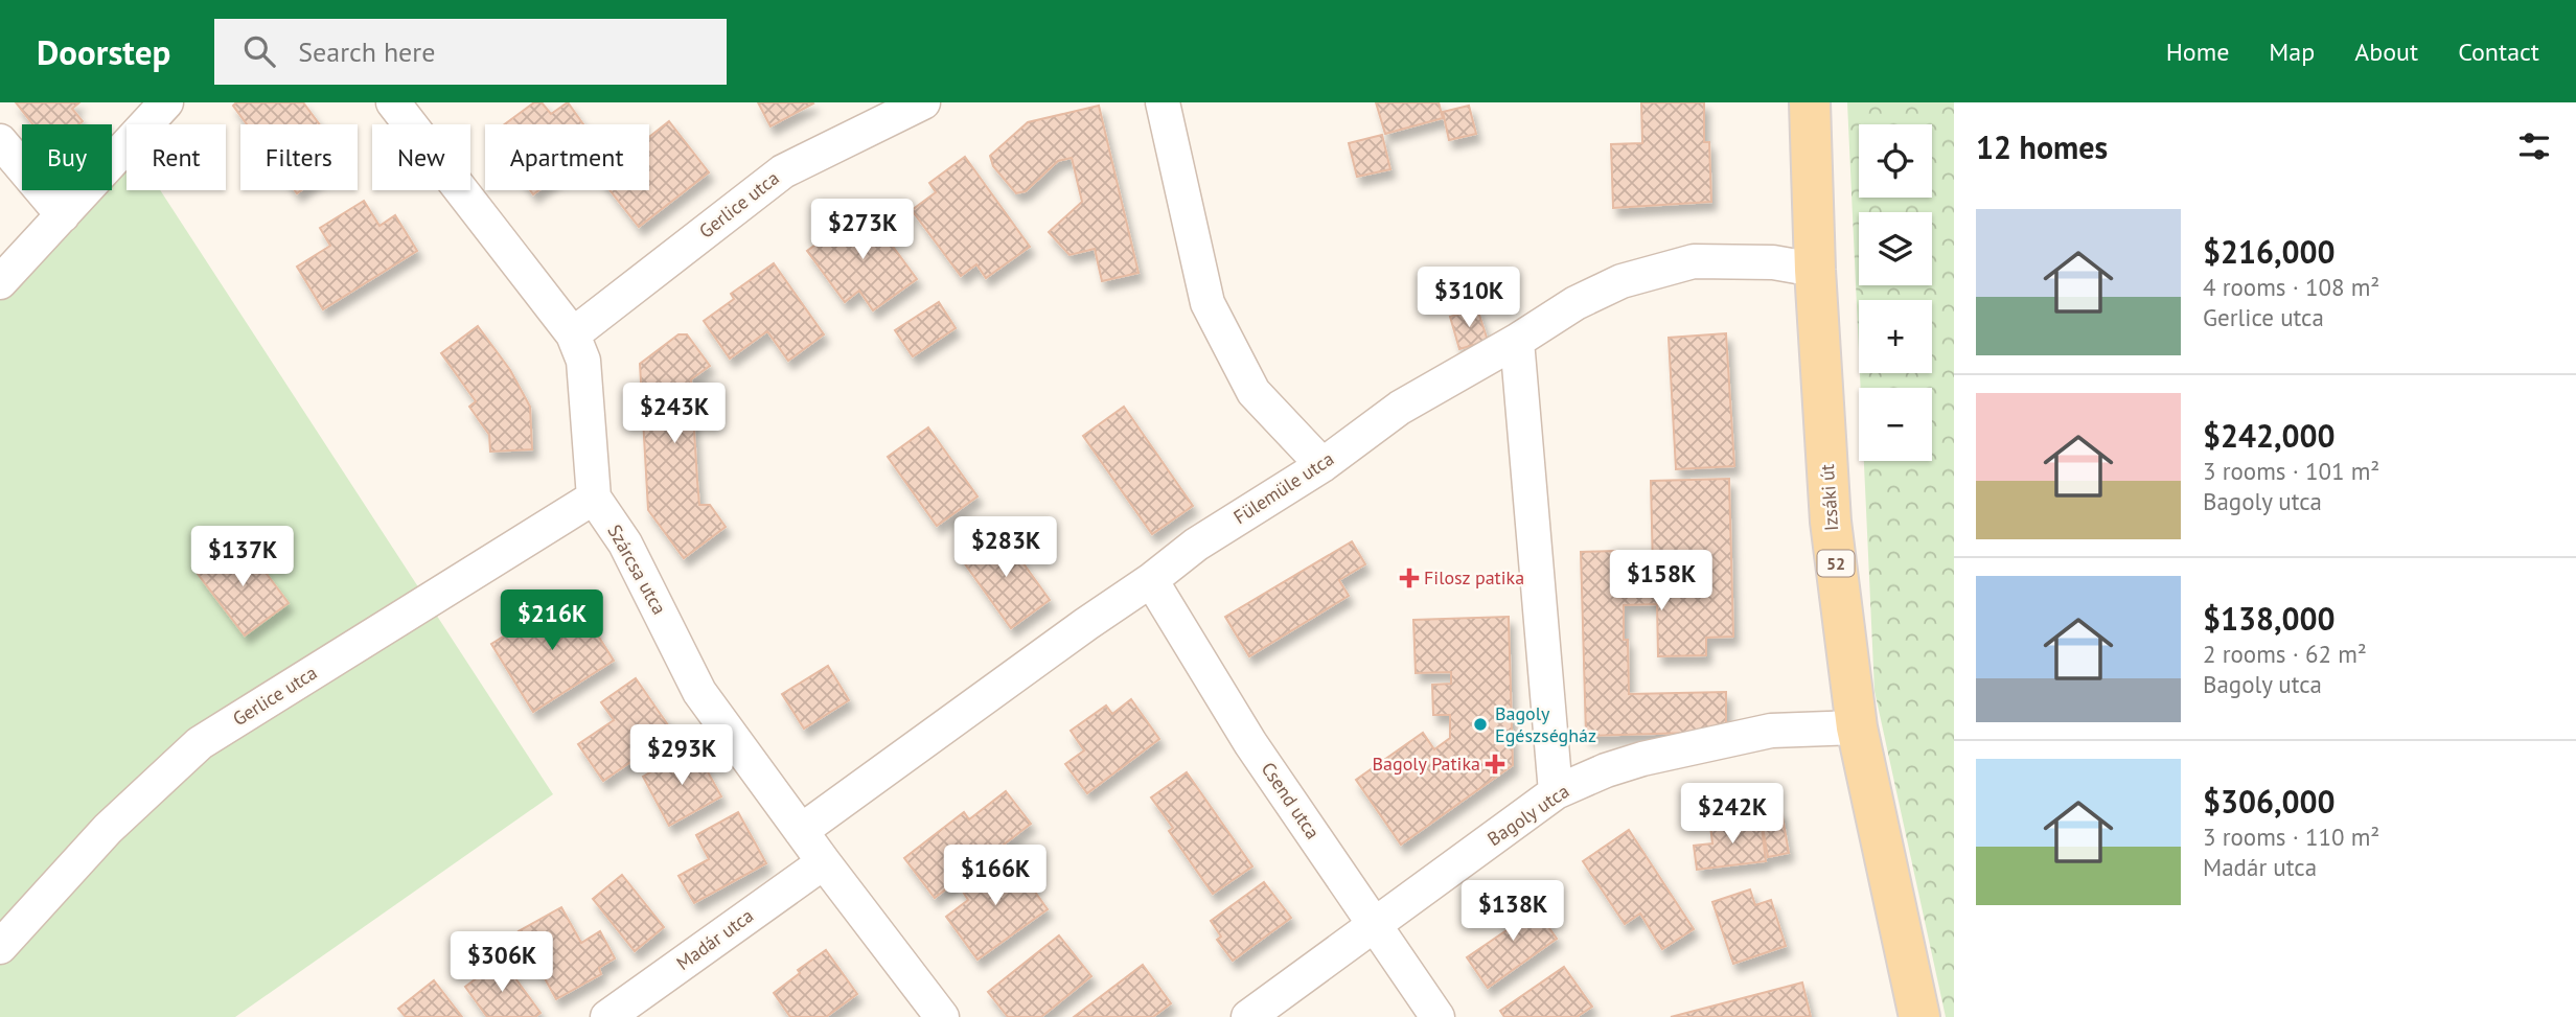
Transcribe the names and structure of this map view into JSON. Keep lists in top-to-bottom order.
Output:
{
  "streets": {
    "main road": ["Izsáki út", "52"],
    "street": [
      "Gerlice utca",
      "Fülemüle utca",
      "Szárcsa utca",
      "Csend utca",
      "Bagoly utca",
      "Madár utca"
    ]
  },
  "crossings": [
    ["Gerlice utca", "Szárcsa utca"],
    ["Fülemüle utca", "Izsáki út"],
    ["Fülemüle utca", "Szárcsa utca"],
    ["Fülemüle utca", "Csend utca"],
    ["Izsáki út", "Bagoly utca"],
    ["Szárcsa utca", "Madár utca"],
    ["Csend utca", "Bagoly utca"]
  ],
  "places": {
    "health": ["Filosz patika", "Bagoly Patika"],
    "other": ["Bagoly Egészségház"]
  },
  "page": {
    "header": "Doorstep",
    "search": "Search here",
    "nav": [
      "Home",
      "Map",
      "About",
      "Contact"
    ],
    "heading": "12 homes",
    "map_buttons": ["+", "−"],
    "chip": [
      "Buy",
      "Rent",
      "Filters",
      "New",
      "Apartment"
    ],
    "list": [
      {
        "name": "$216,000",
        "note": "4 rooms · 108 m² · Gerlice utca"
      },
      {
        "name": "$242,000",
        "note": "3 rooms · 101 m² · Bagoly utca"
      },
      {
        "name": "$138,000",
        "note": "2 rooms · 62 m² · Bagoly utca"
      },
      {
        "name": "$306,000",
        "note": "3 rooms · 110 m² · Madár utca"
      }
    ],
    "price": [
      "$273K",
      "$310K",
      "$243K",
      "$283K",
      "$137K",
      "$158K",
      "$216K",
      "$293K",
      "$242K",
      "$166K",
      "$138K",
      "$306K"
    ]
  }
}
